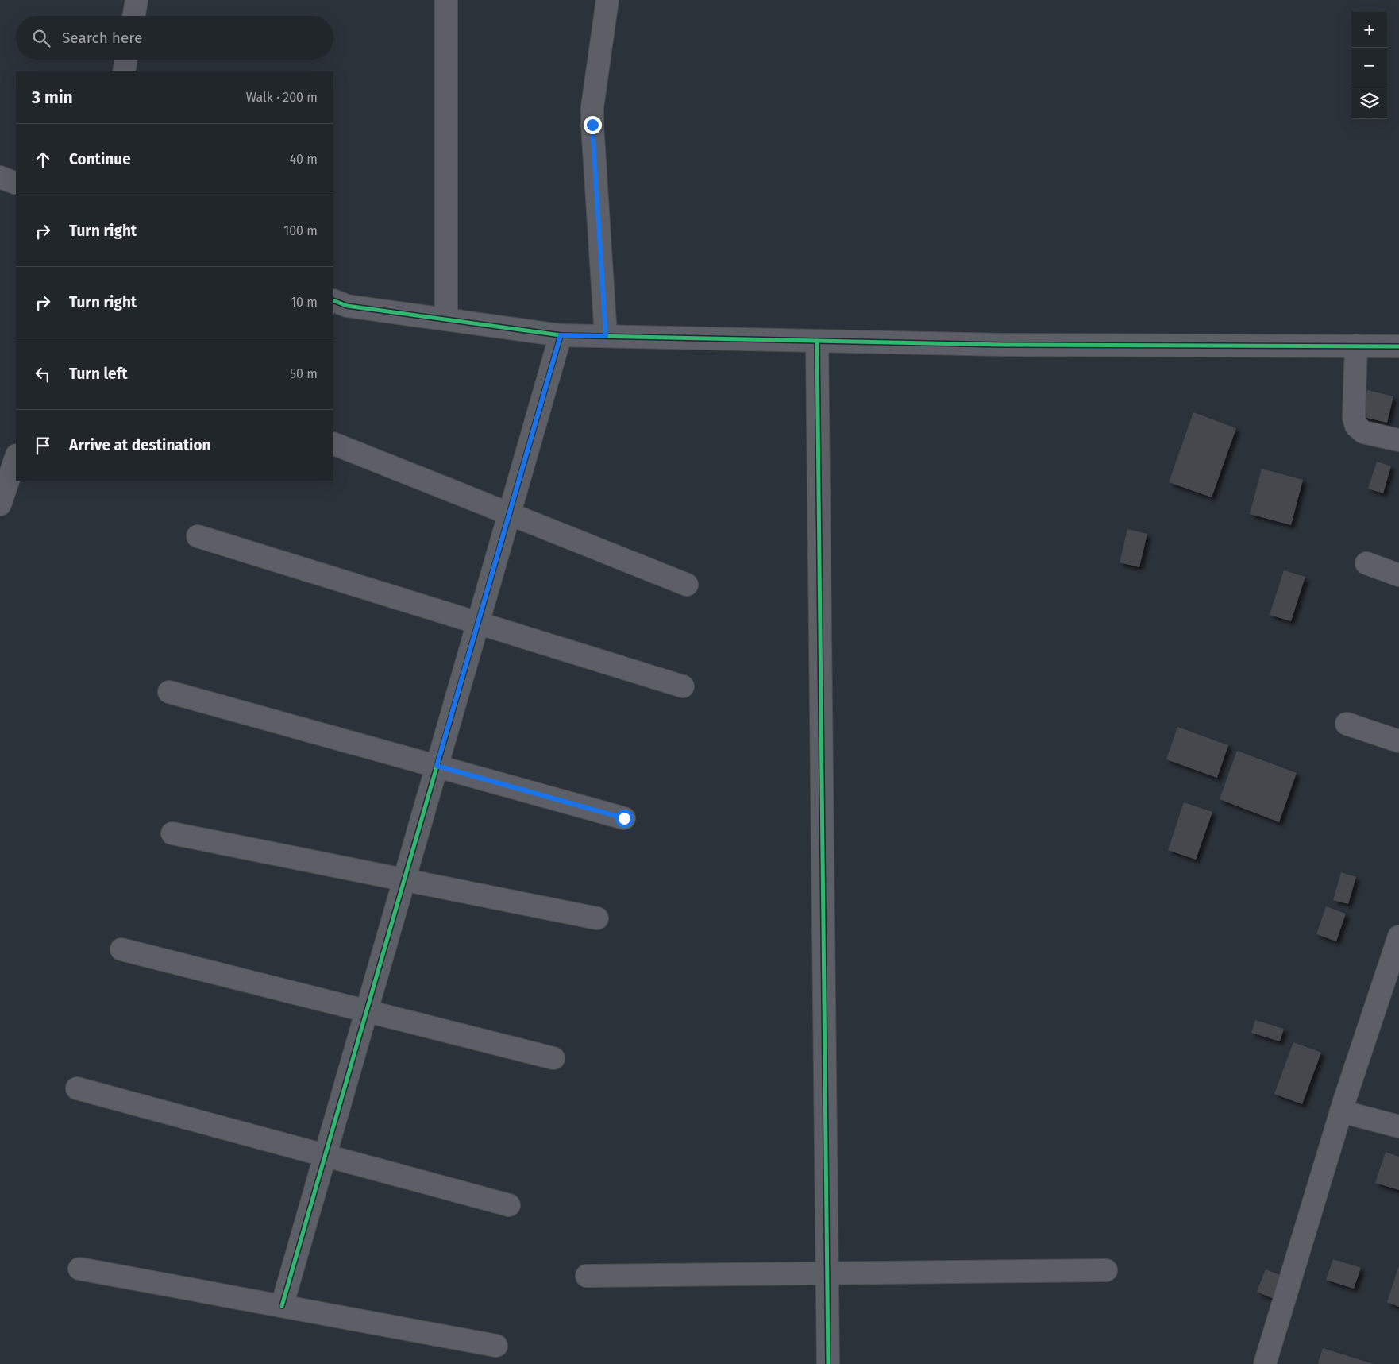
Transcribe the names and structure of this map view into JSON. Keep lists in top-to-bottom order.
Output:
{
  "page": {
    "map_buttons": ["+", "−"],
    "search": "Search here",
    "heading": ["3 min", "Walk · 200 m"],
    "list": [
      ["Continue", "40 m"],
      ["Turn right", "100 m"],
      ["Turn right", "10 m"],
      ["Turn left", "50 m"],
      "Arrive at destination"
    ]
  }
}
